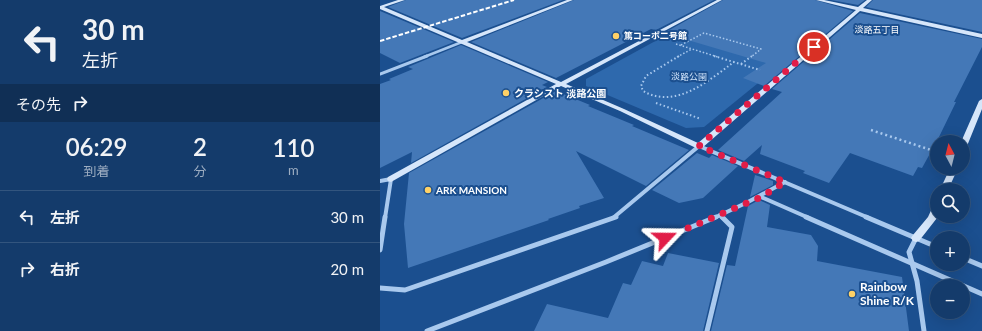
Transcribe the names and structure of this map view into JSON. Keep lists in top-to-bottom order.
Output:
{
  "districts": ["淡路五丁目"],
  "parks": ["淡路公園"],
  "places": [
    "篤コーポ二号館",
    "クラシスト 淡路公園",
    "ARK MANSION",
    "Rainbow Shine R/K"
  ],
  "north": "top",
  "page": {
    "turn": ["30 m", "左折"],
    "then": "その先",
    "eta": [
      "06:29",
      "到着",
      "2",
      "分",
      "110",
      "m"
    ],
    "map_buttons": ["+", "−"],
    "list": [
      {
        "name": "左折",
        "value": "30 m"
      },
      {
        "name": "右折",
        "value": "20 m"
      }
    ]
  }
}
